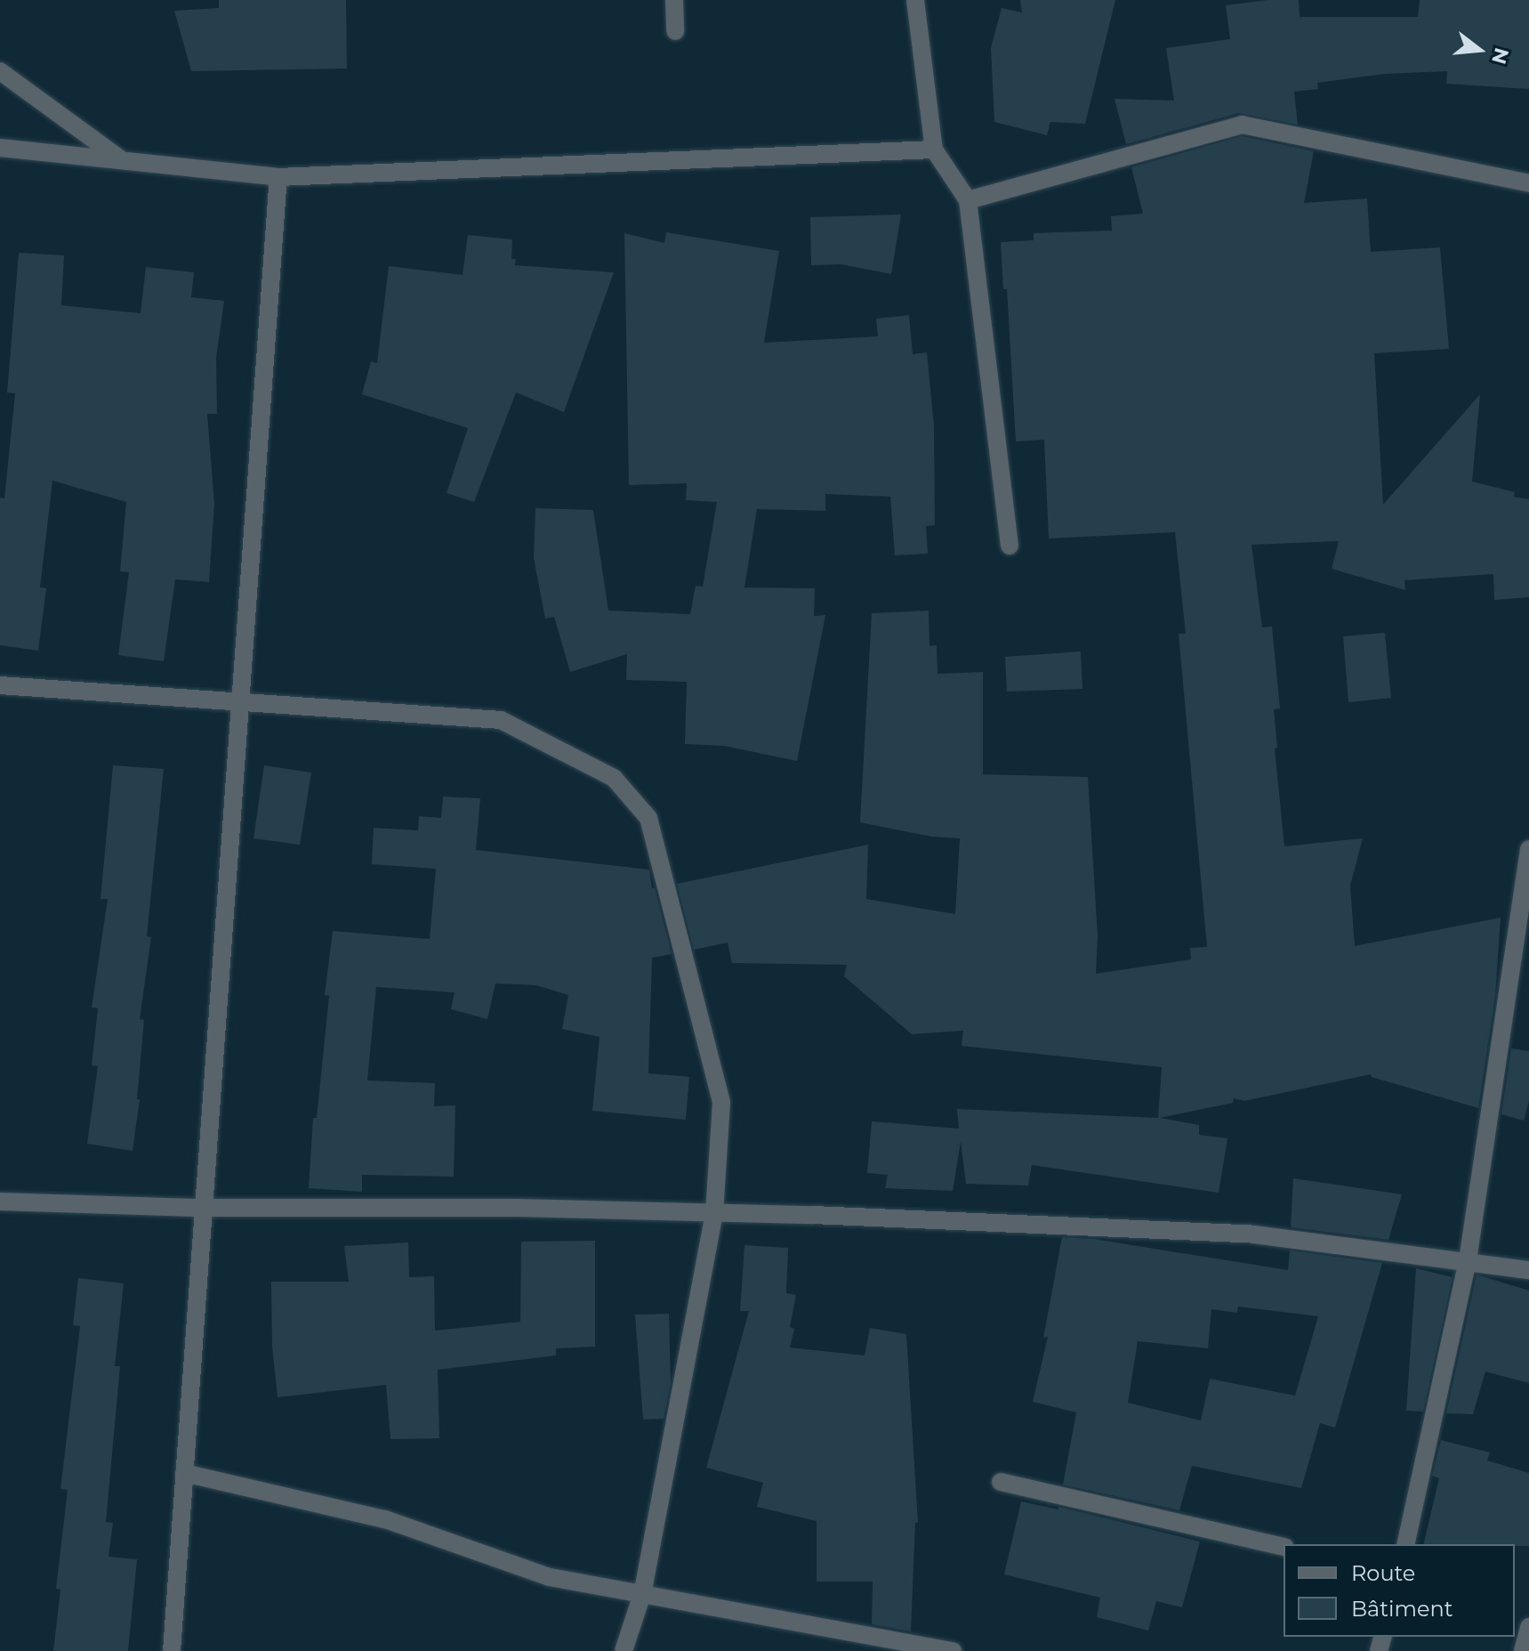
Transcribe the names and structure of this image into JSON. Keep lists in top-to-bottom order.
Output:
{
  "legend": ["Route", "Bâtiment"],
  "north": "right"
}
